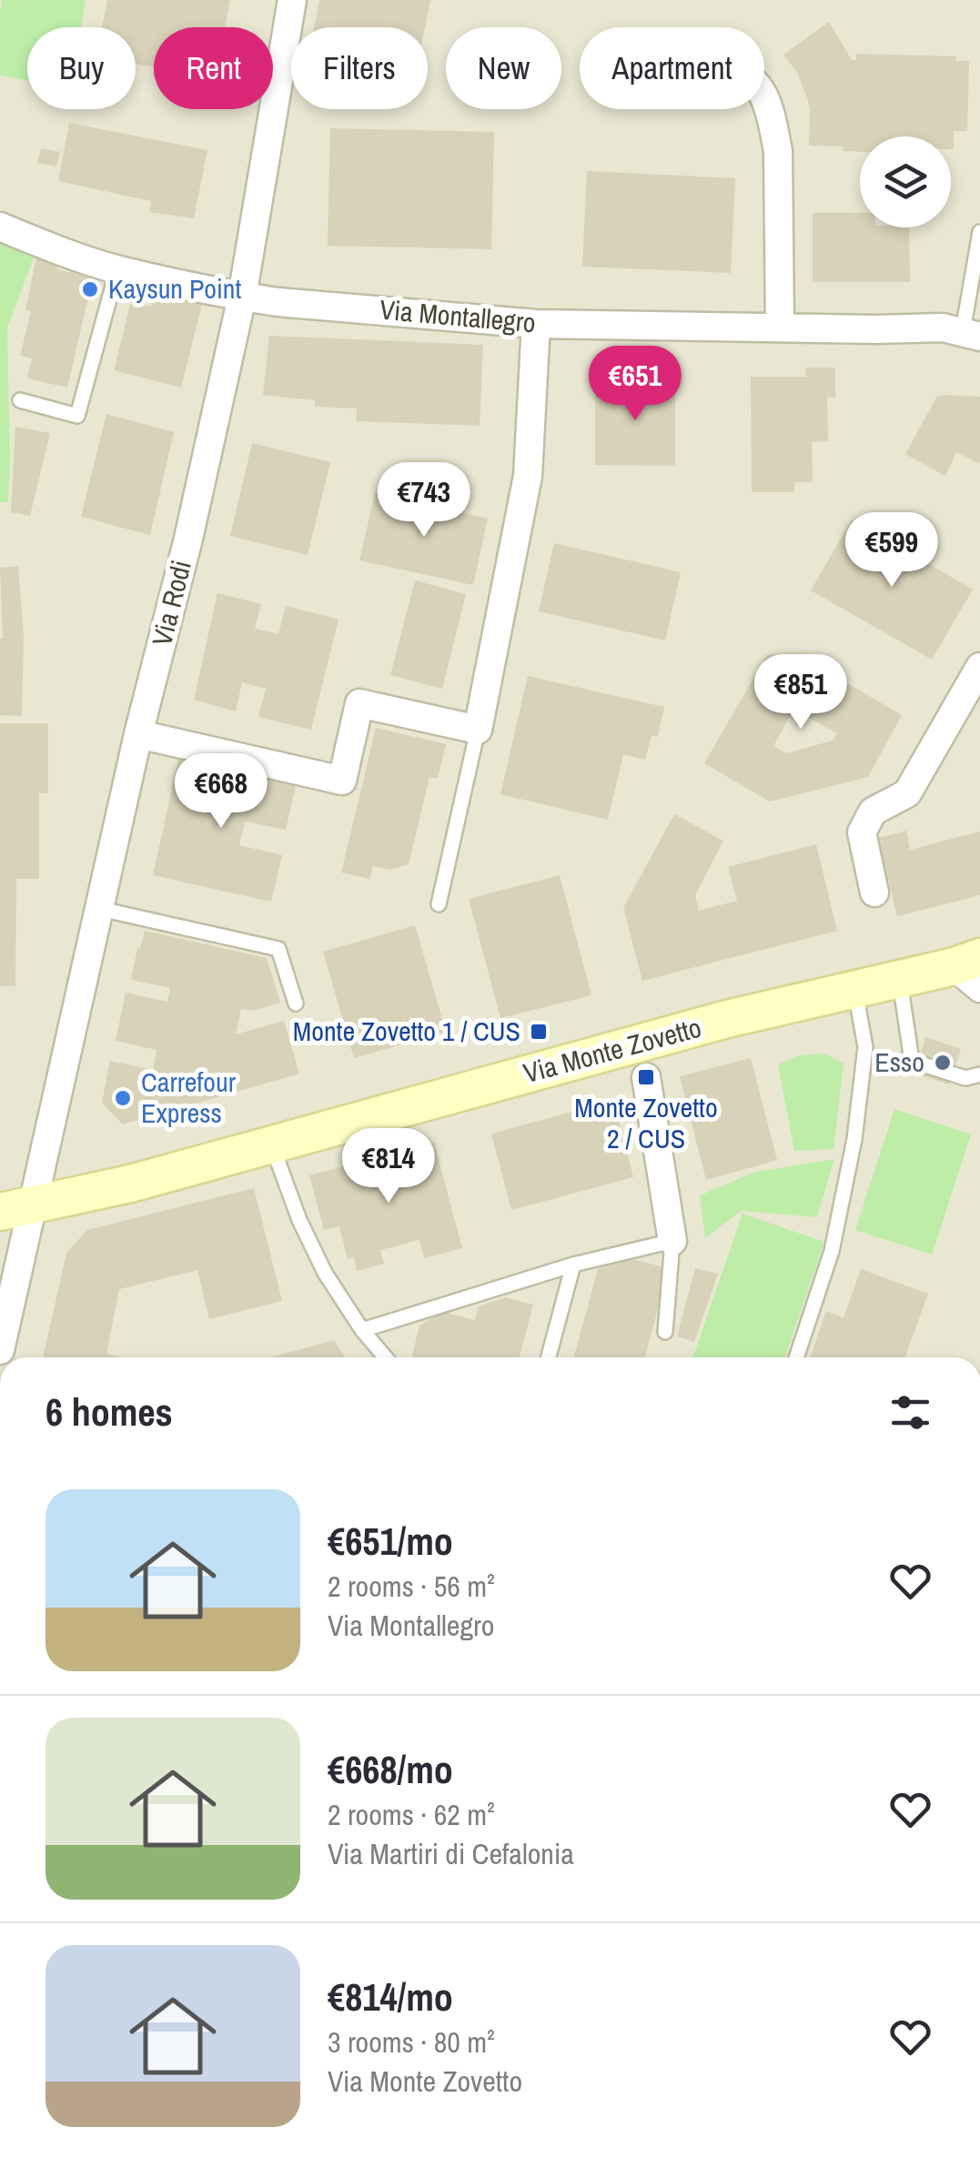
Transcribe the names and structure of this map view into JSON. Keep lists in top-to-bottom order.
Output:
{
  "streets": {
    "street": ["Via Montallegro", "Via Rodi", "Via Monte Zovetto"]
  },
  "crossings": [
    ["Via Montallegro", "Via Rodi"],
    ["Via Rodi", "Via Monte Zovetto"]
  ],
  "places": {
    "other": ["Kaysun Point", "Esso", "Carrefour Express"],
    "transit": ["Monte Zovetto 1 / CUS", "Monte Zovetto 2 / CUS"]
  },
  "page": {
    "chip": [
      "Buy",
      "Rent",
      "Filters",
      "New",
      "Apartment"
    ],
    "price": [
      "€651",
      "€743",
      "€599",
      "€851",
      "€668",
      "€814"
    ],
    "heading": "6 homes",
    "list": [
      {
        "name": "€651/mo",
        "note": "2 rooms · 56 m² · Via Montallegro"
      },
      {
        "name": "€668/mo",
        "note": "2 rooms · 62 m² · Via Martiri di Cefalonia"
      },
      {
        "name": "€814/mo",
        "note": "3 rooms · 80 m² · Via Monte Zovetto"
      }
    ]
  }
}
